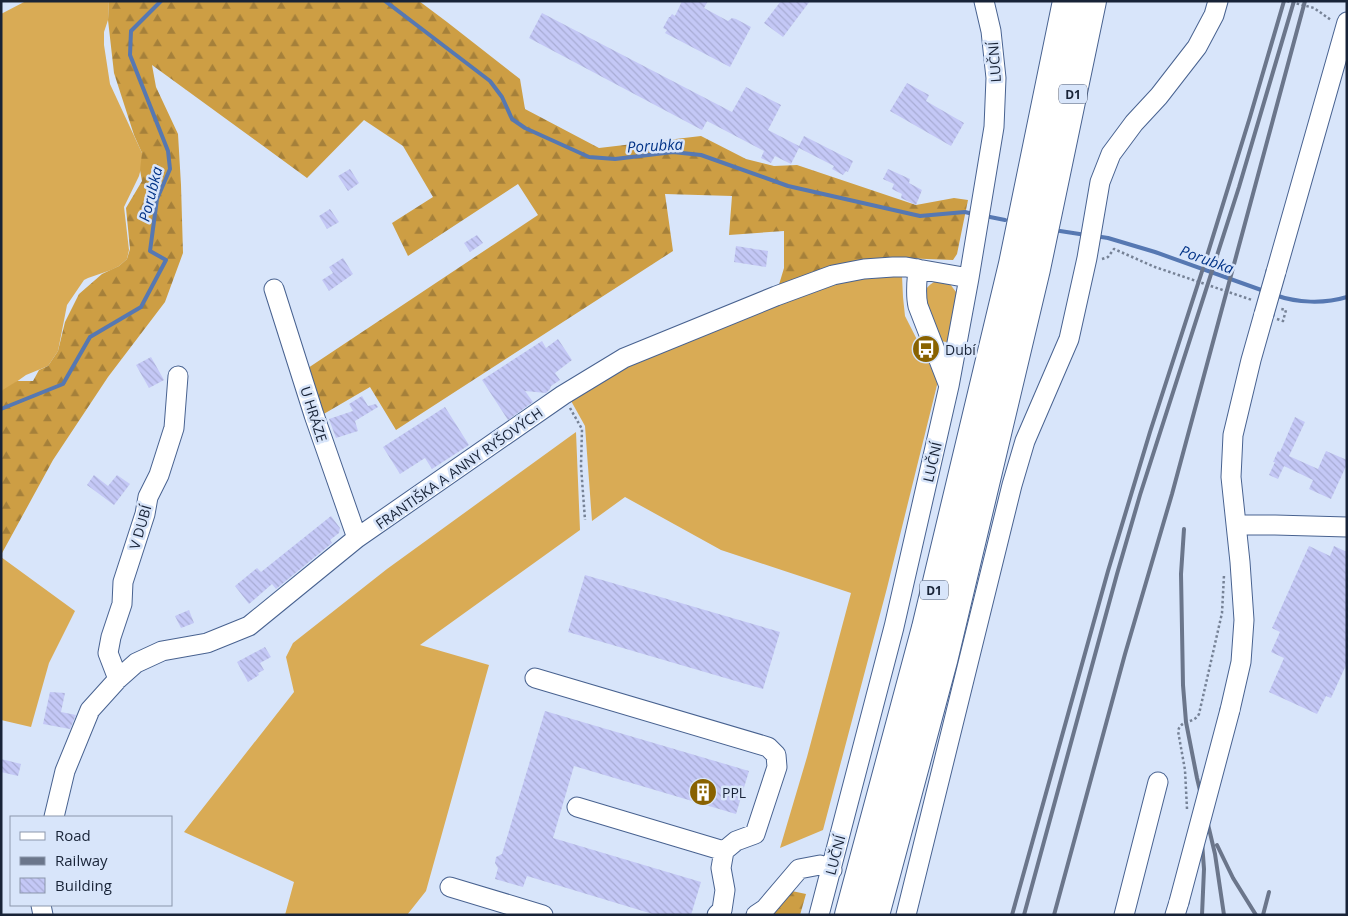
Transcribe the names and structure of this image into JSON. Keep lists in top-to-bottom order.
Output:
{
  "streets": {
    "highway": ["D1"],
    "street": [
      "LUČNÍ",
      "U HRÁZE",
      "FRANTIŠKA A ANNY RYŠOVÝCH",
      "V DUBÍ"
    ]
  },
  "crossings": [
    ["LUČNÍ", "FRANTIŠKA A ANNY RYŠOVÝCH"],
    ["U HRÁZE", "FRANTIŠKA A ANNY RYŠOVÝCH"],
    ["FRANTIŠKA A ANNY RYŠOVÝCH", "V DUBÍ"]
  ],
  "water": ["Porubka"],
  "places": {
    "bus stop": ["Dubí"],
    "building": ["PPL"]
  },
  "legend": ["Road", "Railway", "Building"]
}
